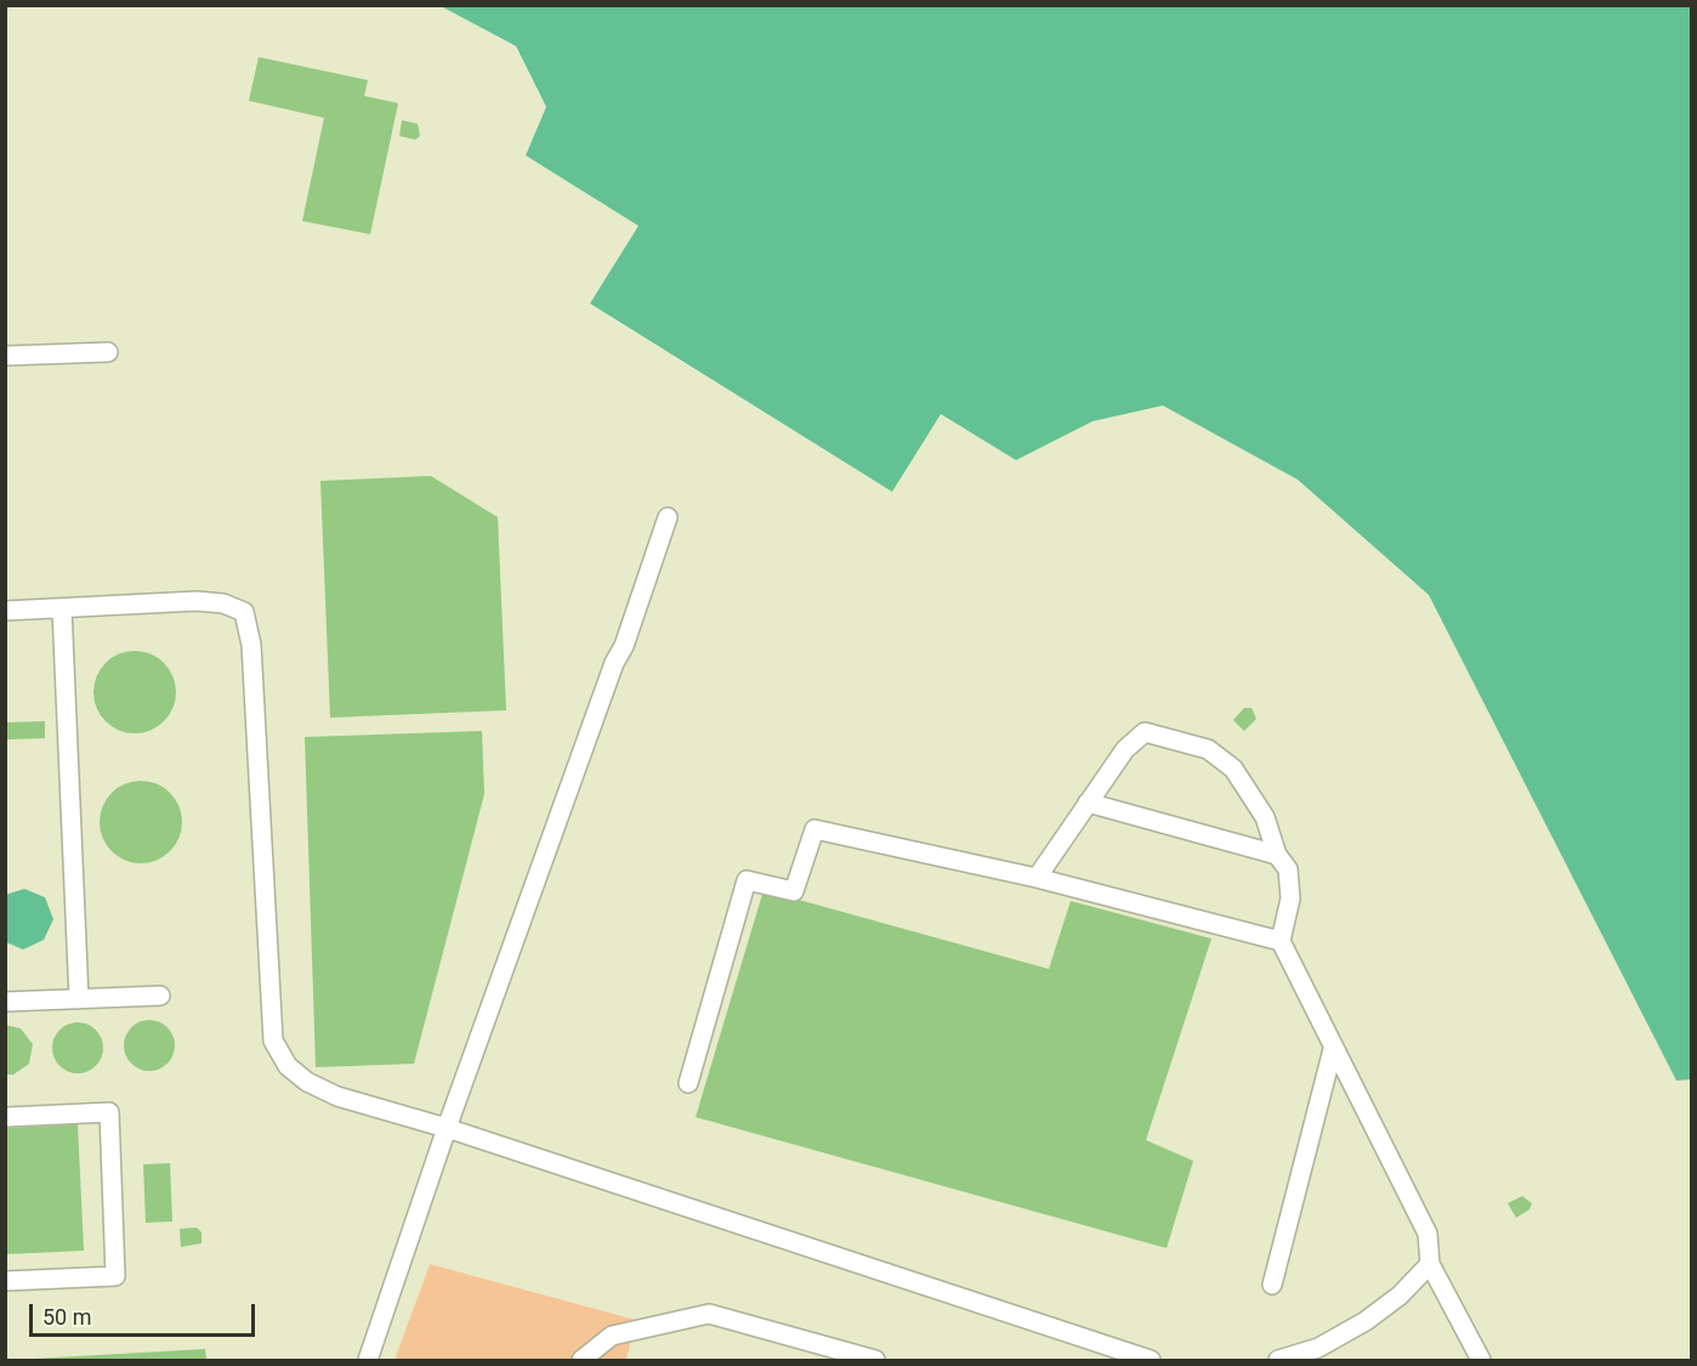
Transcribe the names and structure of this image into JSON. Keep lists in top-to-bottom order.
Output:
{
  "scale_bar": "50 m"
}
